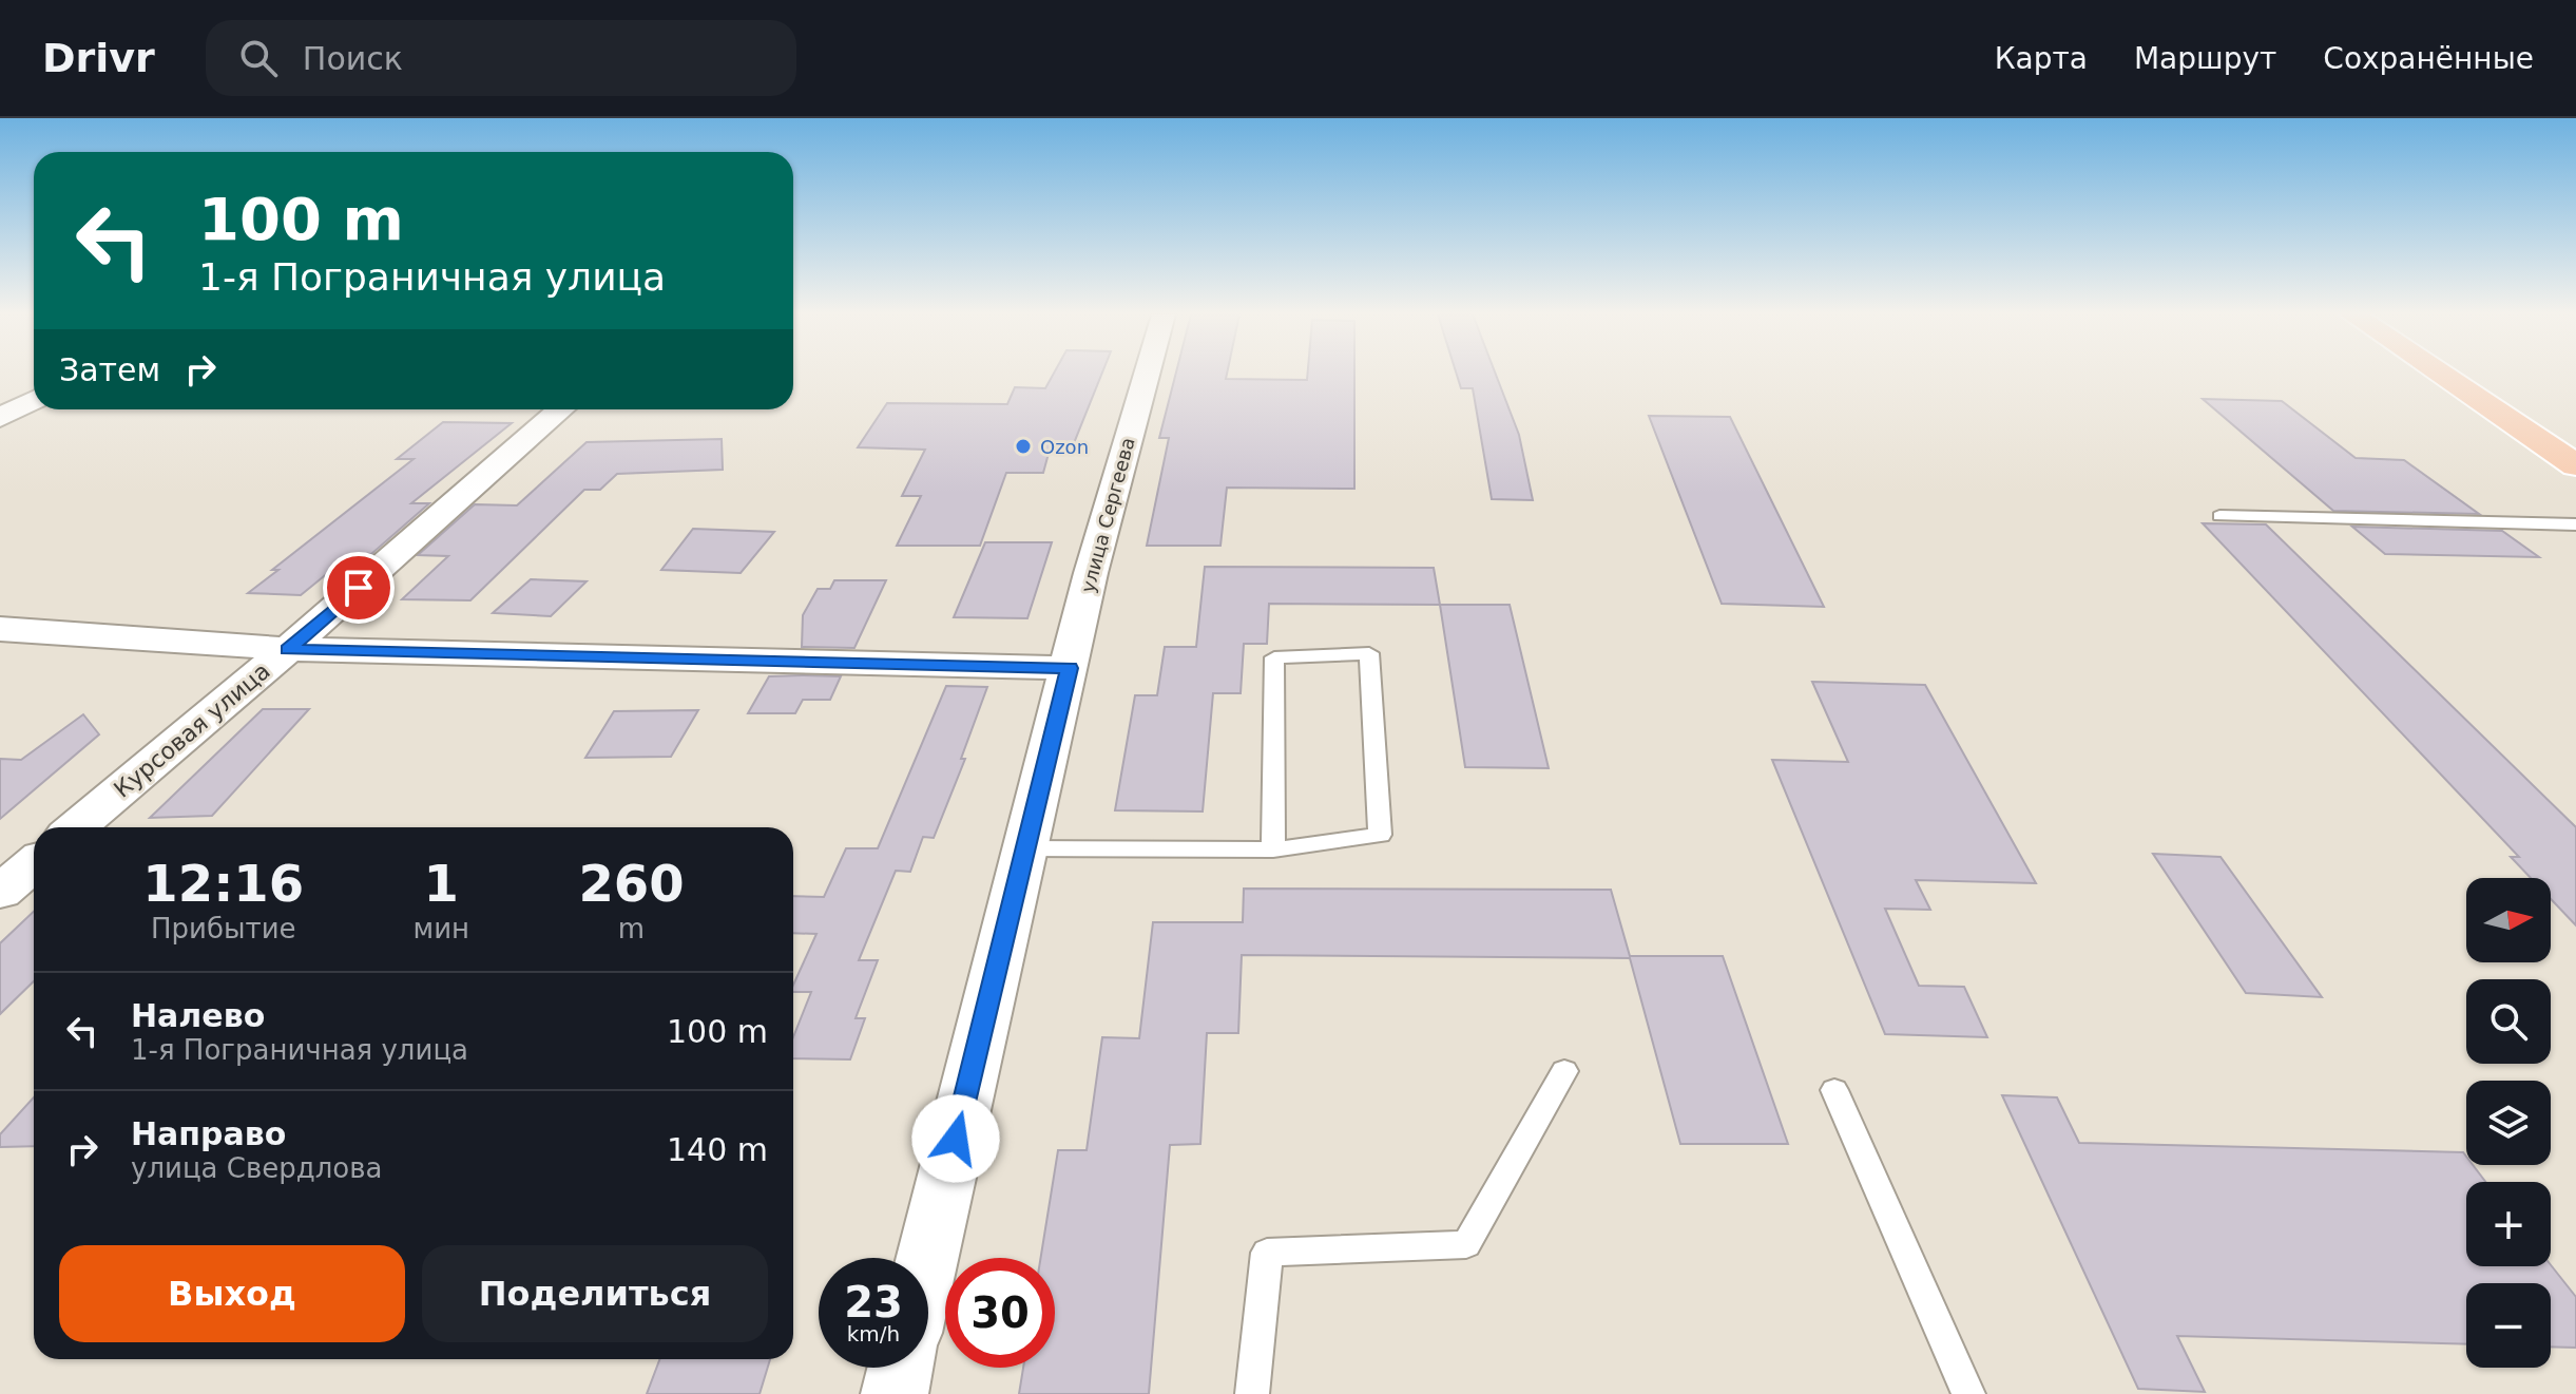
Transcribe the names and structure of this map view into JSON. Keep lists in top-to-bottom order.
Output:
{
  "streets": {
    "street": ["улица Сергеева", "Курсовая улица"]
  },
  "places": ["Ozon"],
  "north": "right",
  "page": {
    "header": "Drivr",
    "search": "Поиск",
    "nav": ["Карта", "Маршрут", "Сохранённые"],
    "turn": ["100 m", "1-я Пограничная улица"],
    "then": "Затем",
    "eta": [
      "12:16",
      "Прибытие",
      "1",
      "мин",
      "260",
      "m"
    ],
    "map_buttons": ["+", "−"],
    "list": [
      {
        "name": "Налево",
        "note": "1-я Пограничная улица",
        "value": "100 m"
      },
      {
        "name": "Направо",
        "note": "улица Свердлова",
        "value": "140 m"
      }
    ],
    "buttons": ["Выход", "Поделиться"],
    "speed": "23 km/h",
    "limit": "30"
  }
}
